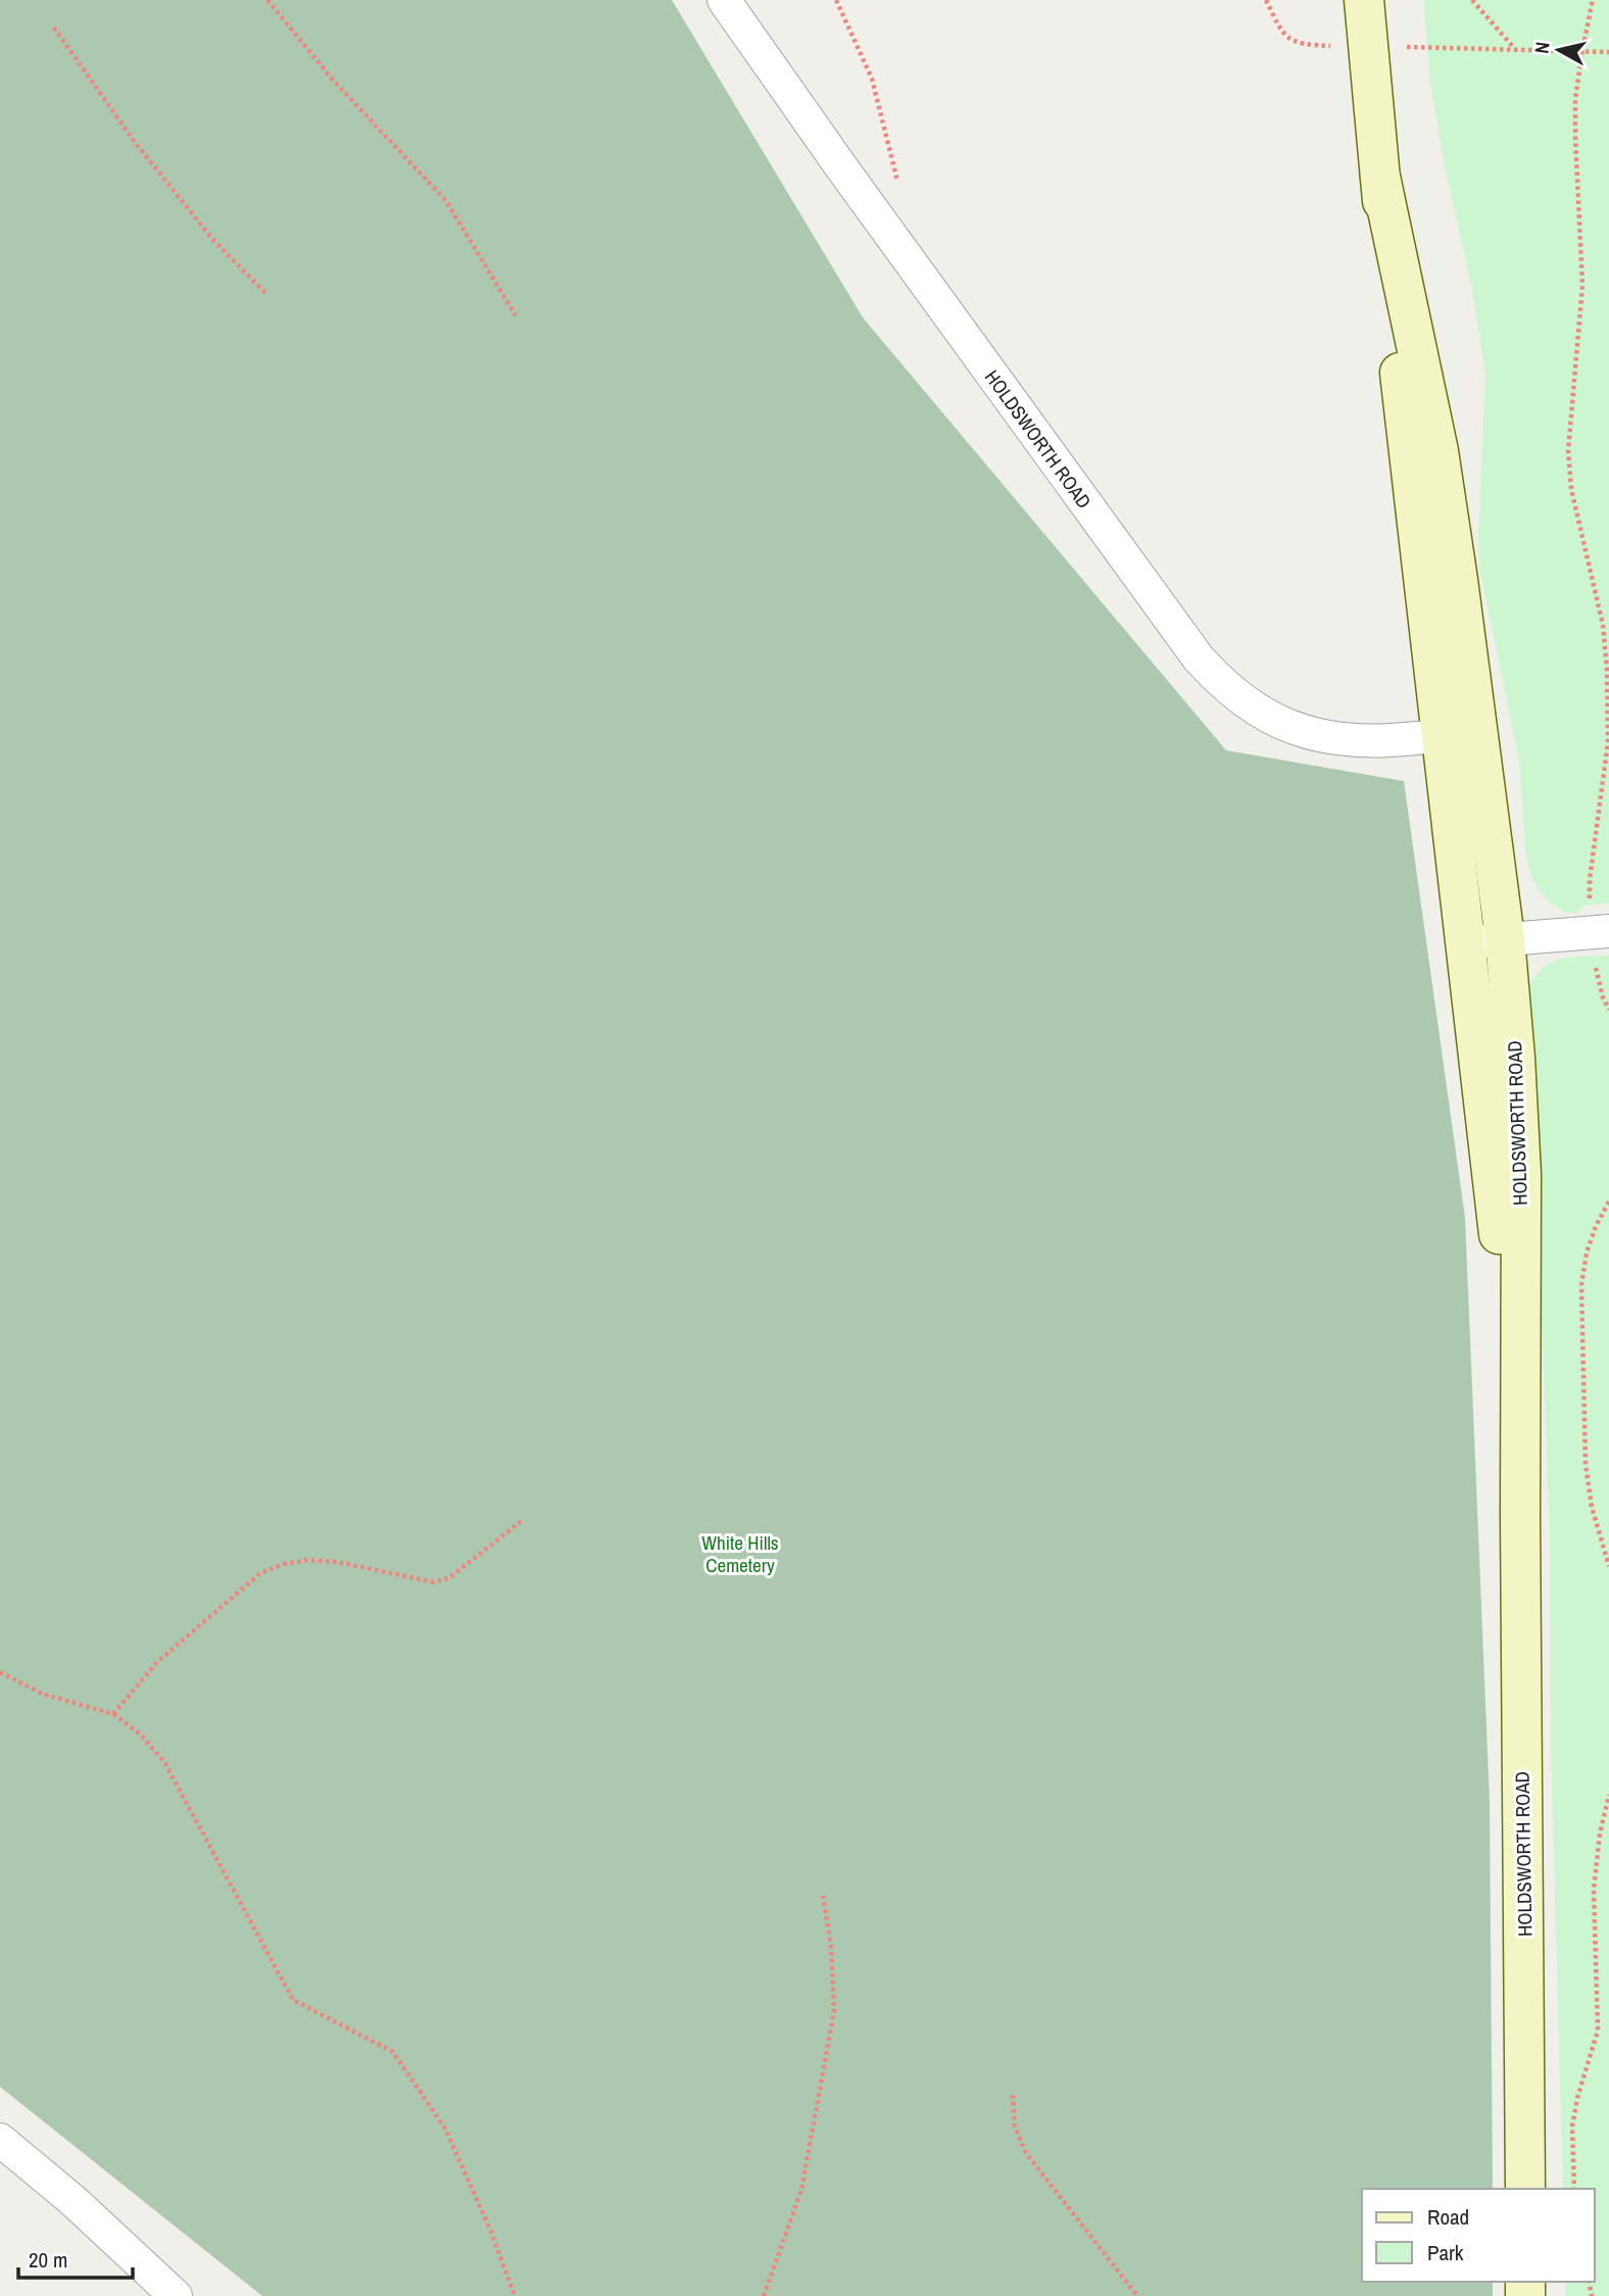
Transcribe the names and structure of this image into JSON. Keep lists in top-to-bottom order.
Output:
{
  "streets": {
    "main road": ["HOLDSWORTH ROAD"]
  },
  "parks": ["White Hills Cemetery"],
  "legend": ["Road", "Park"],
  "scale_bar": "20 m",
  "north": "left"
}
